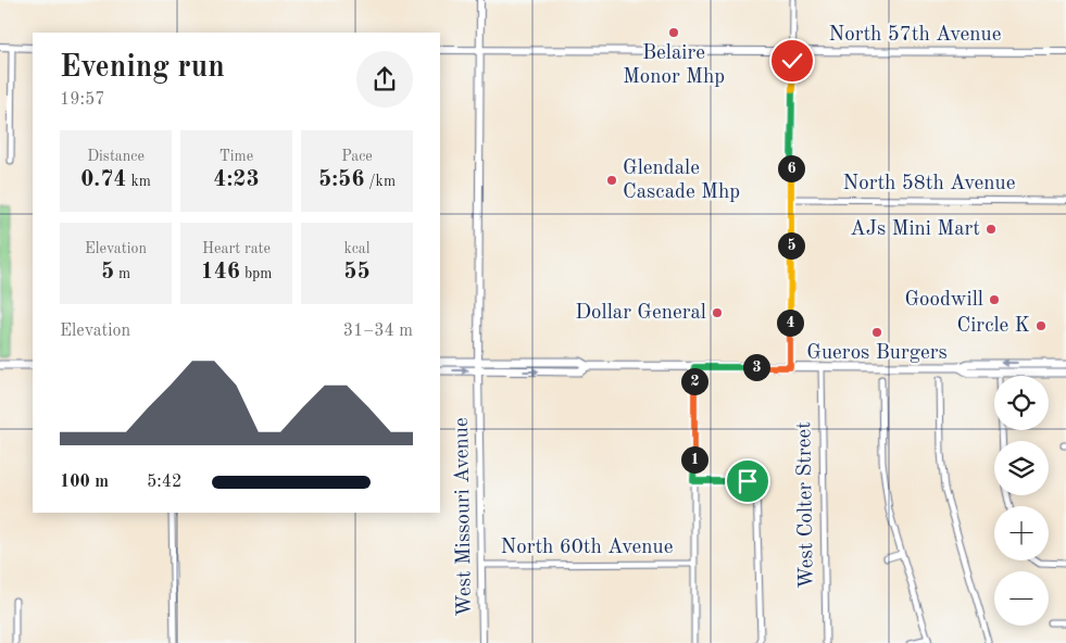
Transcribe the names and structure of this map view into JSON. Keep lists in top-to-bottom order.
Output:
{
  "streets": {
    "street": [
      "North 57th Avenue",
      "North 58th Avenue",
      "West Colter Street",
      "West Missouri Avenue",
      "North 60th Avenue"
    ]
  },
  "crossings": [
    ["North 57th Avenue", "West Missouri Avenue"],
    ["West Missouri Avenue", "North 60th Avenue"]
  ],
  "places": [
    "Belaire Monor Mhp",
    "Glendale Cascade Mhp",
    "AJs Mini Mart",
    "Goodwill",
    "Dollar General",
    "Circle K",
    "Gueros Burgers"
  ],
  "page": {
    "heading": ["Evening run", "19:57"],
    "stats": [
      ["Distance", "0.74 km"],
      ["Time", "4:23"],
      ["Pace", "5:56 /km"],
      ["Elevation", "5 m"],
      ["Heart rate", "146 bpm"],
      ["kcal", "55"]
    ],
    "pins": [
      "6",
      "5",
      "4",
      "3",
      "2",
      "1"
    ],
    "chart": ["Elevation", "31–34 m"],
    "map_buttons": ["+", "−"],
    "list": [
      {
        "name": "100 m",
        "note": "5:42"
      }
    ]
  }
}
